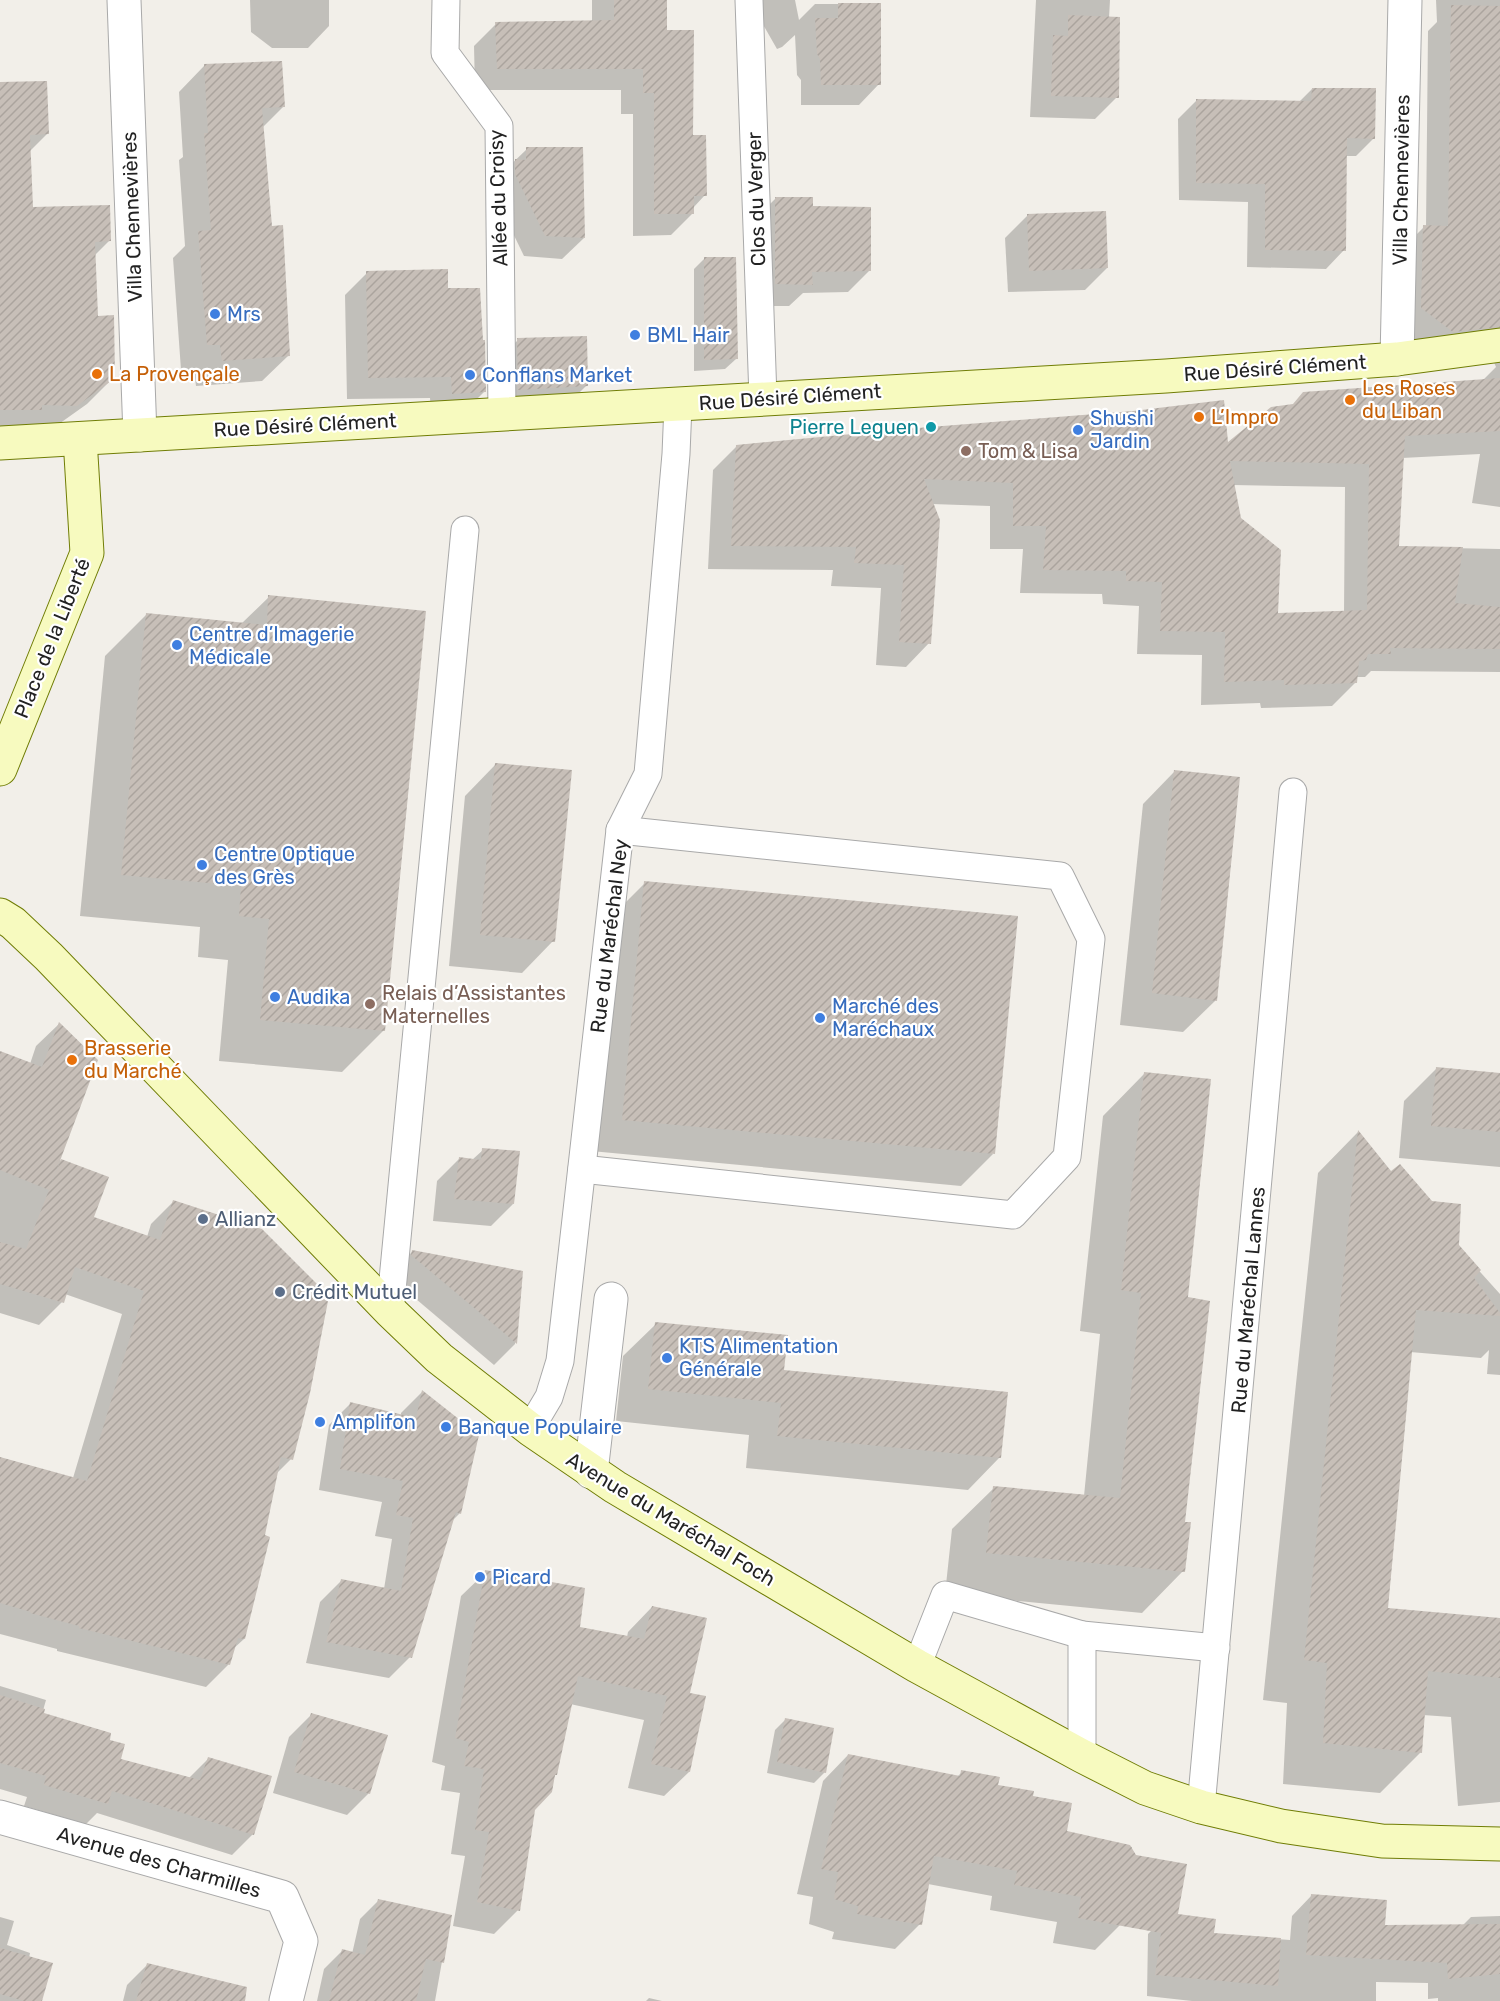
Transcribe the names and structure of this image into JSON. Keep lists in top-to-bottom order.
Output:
{
  "streets": {
    "main road": ["Rue Désiré Clément", "Place de la Liberté", "Avenue du Maréchal Foch"],
    "street": ["Villa Chennevières", "Avenue des Charmilles"],
    "lane": [
      "Allée du Croisy",
      "Clos du Verger",
      "Rue du Maréchal Ney",
      "Rue du Maréchal Lannes"
    ]
  },
  "crossings": [
    ["Villa Chennevières", "Rue Désiré Clément"],
    ["Allée du Croisy", "Rue Désiré Clément"],
    ["Clos du Verger", "Rue Désiré Clément"],
    ["Rue Désiré Clément", "Place de la Liberté"],
    ["Rue Désiré Clément", "Rue du Maréchal Ney"],
    ["Rue du Maréchal Ney", "Avenue du Maréchal Foch"],
    ["Rue du Maréchal Lannes", "Avenue du Maréchal Foch"]
  ],
  "places": [
    "Mrs",
    "BML Hair",
    "La Provençale",
    "Conflans Market",
    "Les Roses du Liban",
    "L’Impro",
    "Pierre Leguen",
    "Shushi Jardin",
    "Tom & Lisa",
    "Centre d’Imagerie Médicale",
    "Centre Optique des Grès",
    "Audika",
    "Relais d’Assistantes Maternelles",
    "Marché des Maréchaux",
    "Brasserie du Marché",
    "Allianz",
    "Crédit Mutuel",
    "KTS Alimentation Générale",
    "Amplifon",
    "Banque Populaire",
    "Picard"
  ]
}
